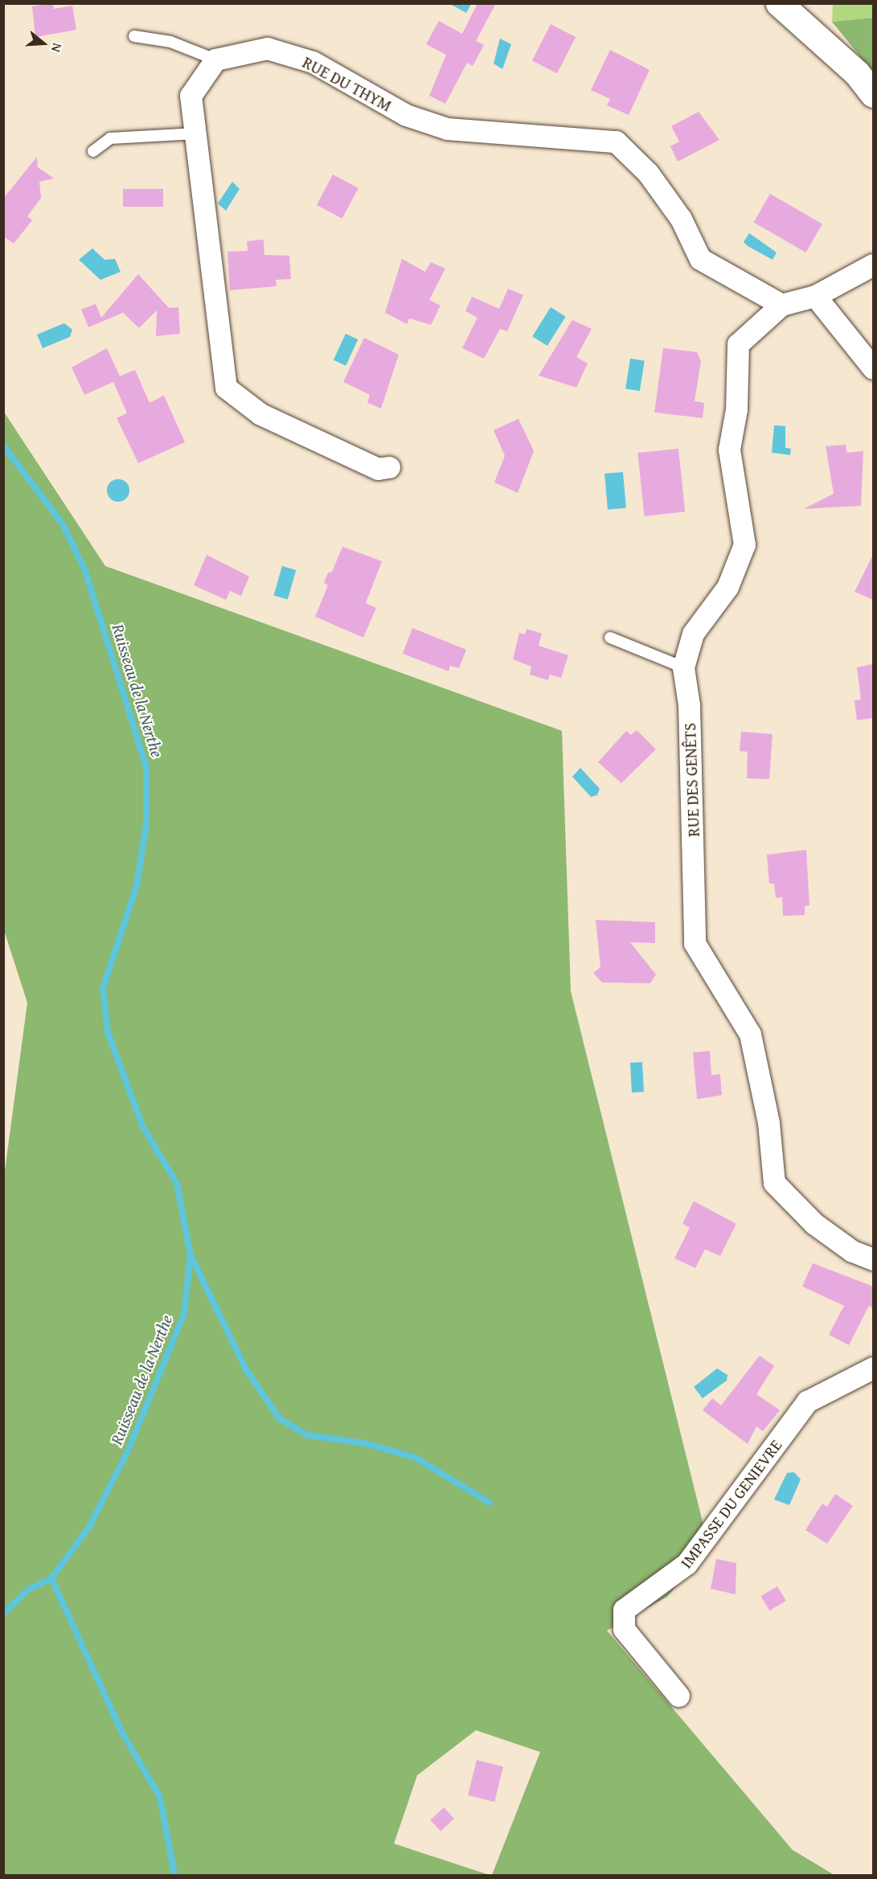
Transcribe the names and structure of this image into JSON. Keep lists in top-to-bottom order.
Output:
{
  "streets": {
    "street": ["RUE DU THYM", "RUE DES GENÊTS", "IMPASSE DU GENIEVRE"]
  },
  "crossings": [
    ["RUE DU THYM", "RUE DES GENÊTS"]
  ],
  "water": ["Ruisseau de la Nerthe"],
  "north": "right"
}
